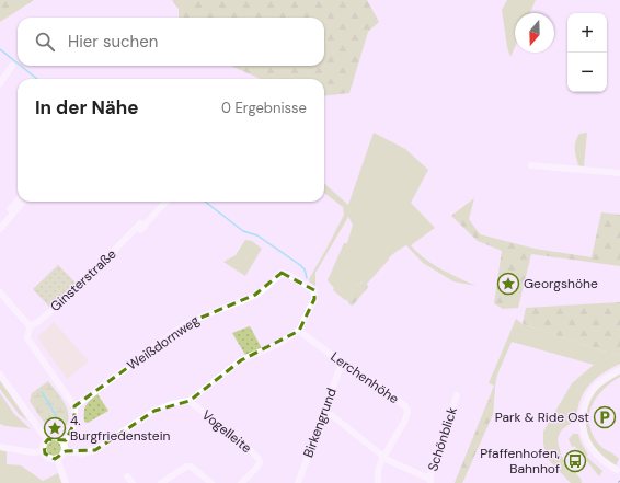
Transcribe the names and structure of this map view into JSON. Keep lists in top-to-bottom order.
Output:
{
  "streets": {
    "street": [
      "Ginsterstraße",
      "Weißdornweg",
      "Lerchenhöhe",
      "Birkengrund",
      "Vogelleite",
      "Schönblick"
    ]
  },
  "crossings": [
    ["Weißdornweg", "Lerchenhöhe"],
    ["Lerchenhöhe", "Birkengrund"]
  ],
  "places": {
    "place": ["Georgshöhe", "4. Burgfriedenstein"],
    "parking": ["Park & Ride Ost"],
    "bus stop": ["Pfaffenhofen, Bahnhof"]
  },
  "north": "bottom",
  "page": {
    "map_buttons": ["+", "−"],
    "search": "Hier suchen",
    "heading": ["In der Nähe", "0 Ergebnisse"]
  }
}
